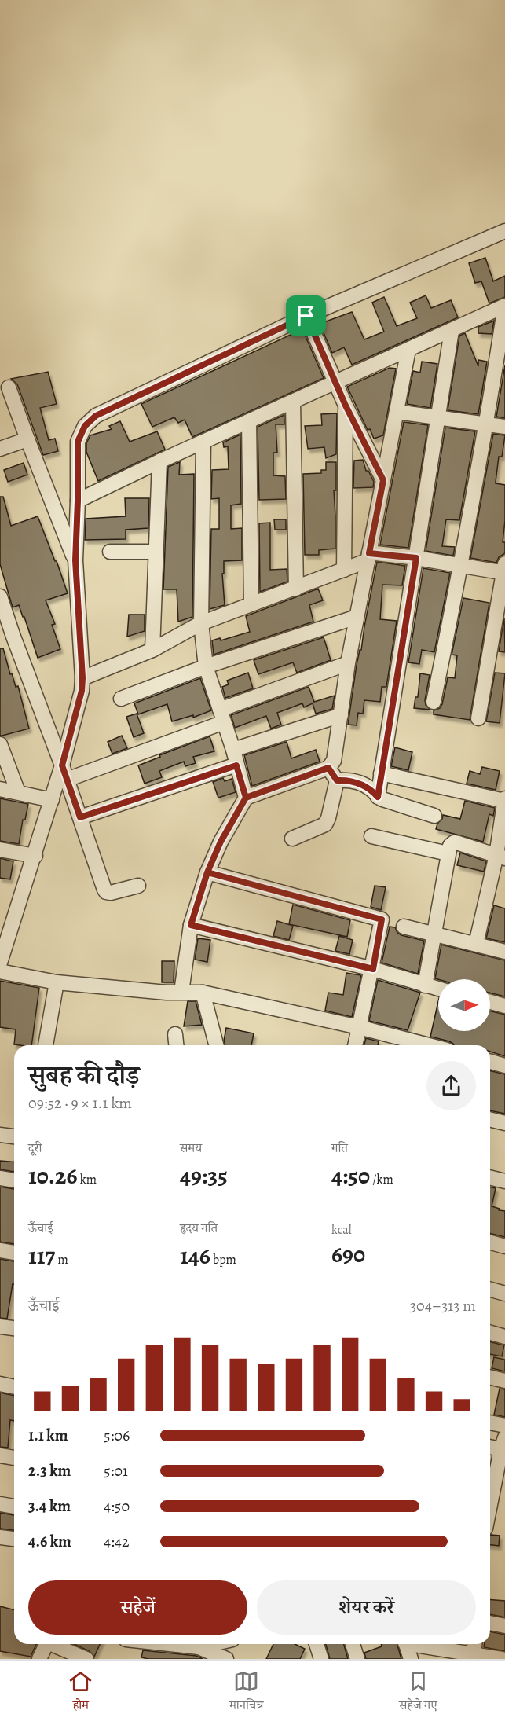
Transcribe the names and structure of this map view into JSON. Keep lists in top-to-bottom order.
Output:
{
  "north": "right",
  "page": {
    "heading": ["सुबह की दौड़", "09:52 · 9 × 1.1 km"],
    "stats": [
      ["दूरी", "10.26 km"],
      ["समय", "49:35"],
      ["गति", "4:50 /km"],
      ["ऊँचाई", "117 m"],
      ["हृदय गति", "146 bpm"],
      ["kcal", "690"]
    ],
    "chart": ["ऊँचाई", "304–313 m"],
    "list": [
      {
        "name": "1.1 km",
        "note": "5:06"
      },
      {
        "name": "2.3 km",
        "note": "5:01"
      },
      {
        "name": "3.4 km",
        "note": "4:50"
      },
      {
        "name": "4.6 km",
        "note": "4:42"
      }
    ],
    "buttons": ["सहेजें", "शेयर करें"],
    "tabs": ["होम", "मानचित्र", "सहेजे गए"]
  }
}
